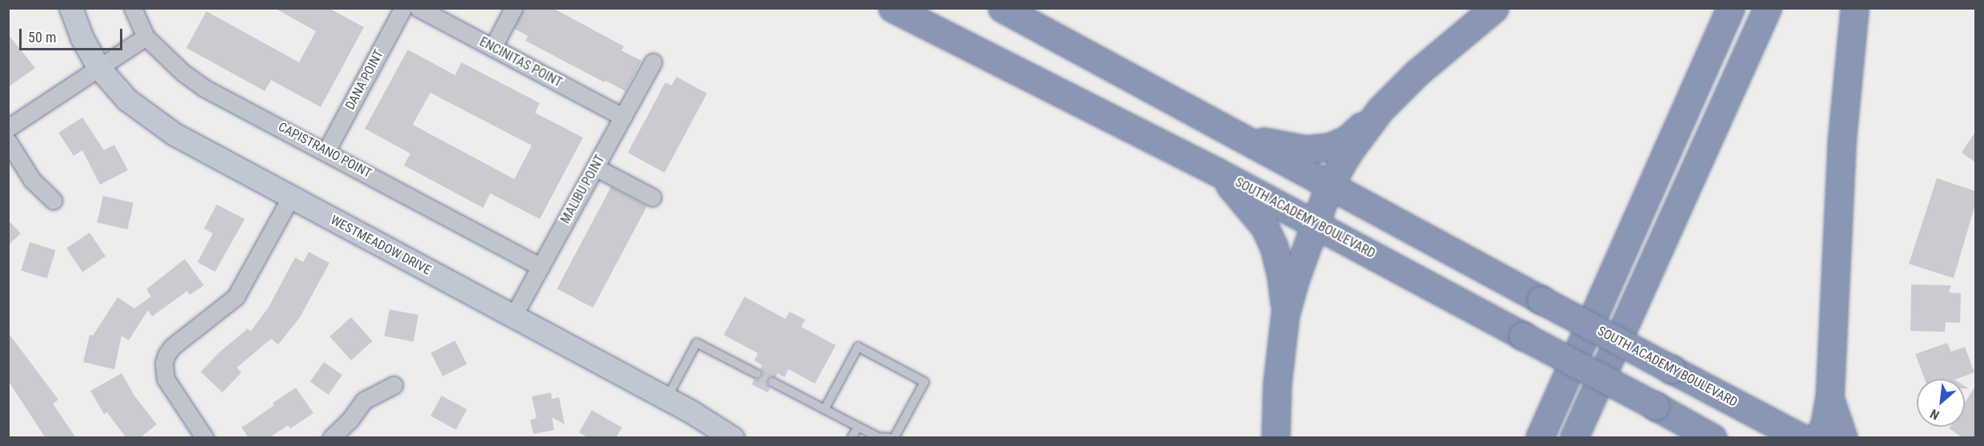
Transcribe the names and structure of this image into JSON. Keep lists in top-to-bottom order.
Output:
{
  "streets": {
    "highway": ["SOUTH ACADEMY BOULEVARD"],
    "street": [
      "ENCINITAS POINT",
      "DANA POINT",
      "CAPISTRANO POINT",
      "MALIBU POINT",
      "WESTMEADOW DRIVE"
    ]
  },
  "crossings": [
    ["ENCINITAS POINT", "MALIBU POINT"],
    ["DANA POINT", "CAPISTRANO POINT"],
    ["CAPISTRANO POINT", "MALIBU POINT"],
    ["MALIBU POINT", "WESTMEADOW DRIVE"]
  ],
  "scale_bar": "50 m",
  "north": "bottom left"
}
